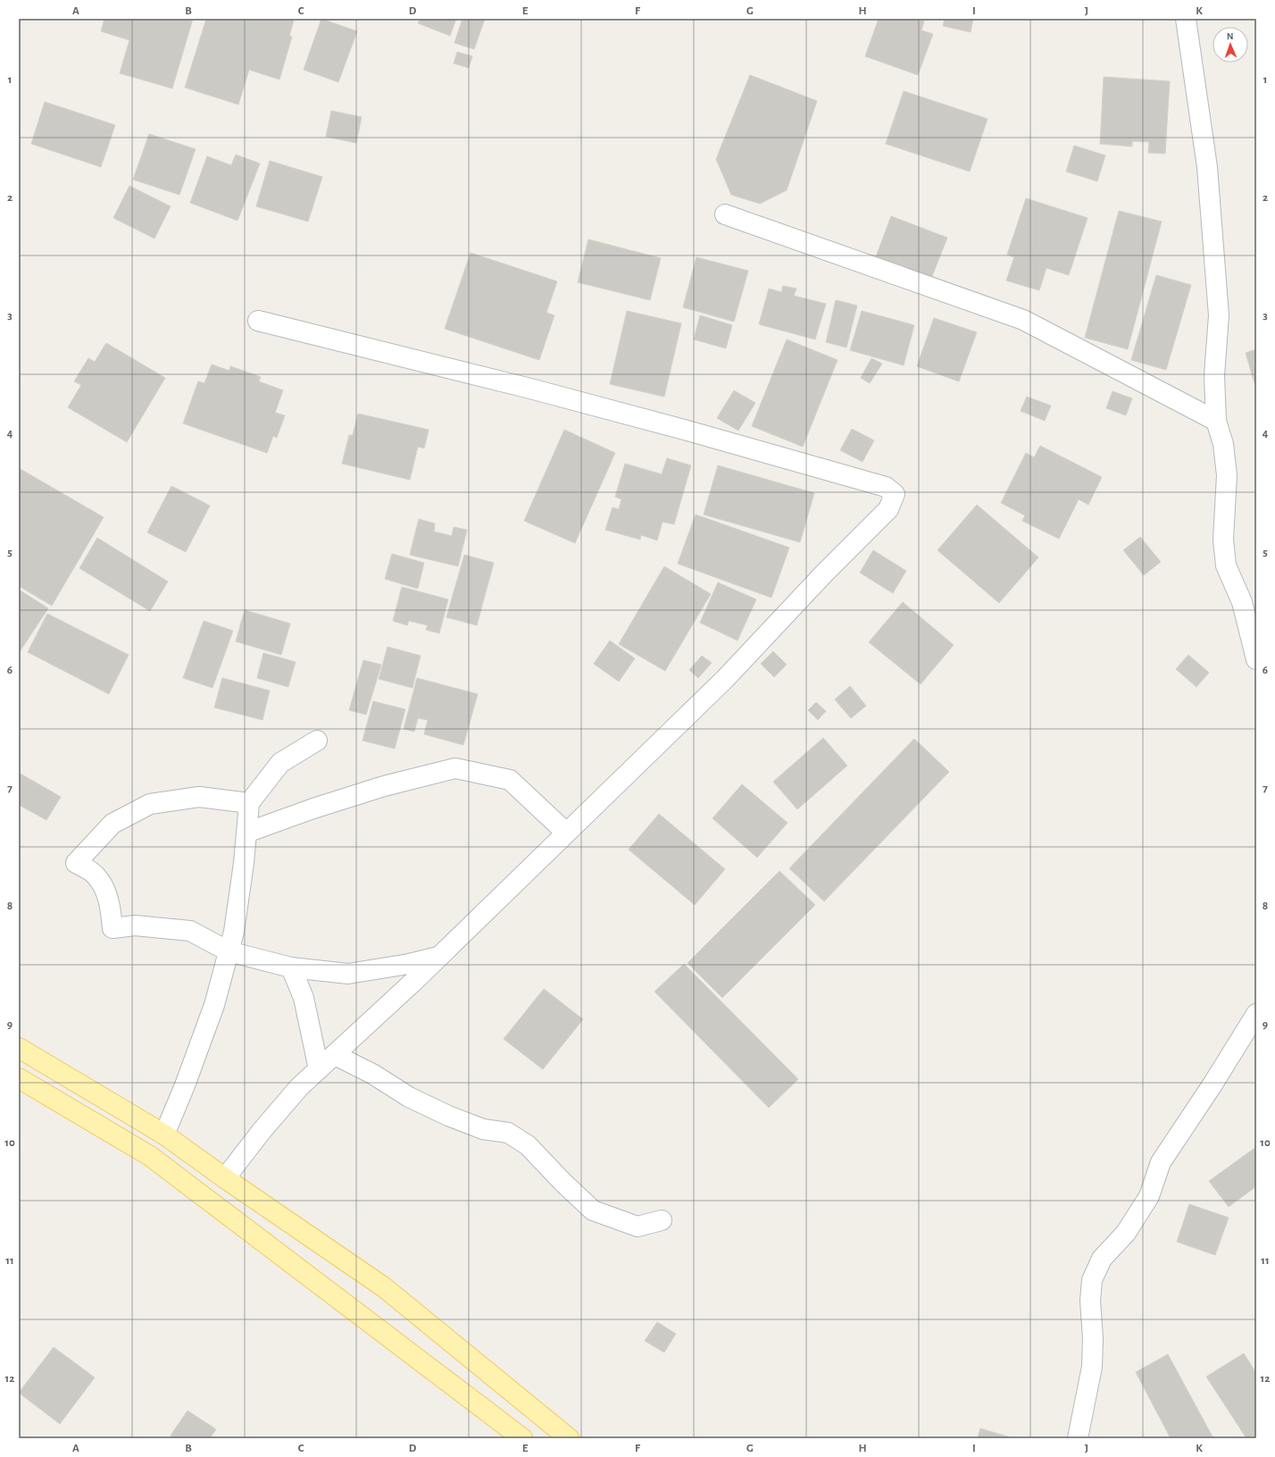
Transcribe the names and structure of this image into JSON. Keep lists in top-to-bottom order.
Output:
{
  "north": "top",
  "grid": {
    "columns": [
      "A",
      "B",
      "C",
      "D",
      "E",
      "F",
      "G",
      "H",
      "I",
      "J",
      "K"
    ],
    "rows": [
      "1",
      "2",
      "3",
      "4",
      "5",
      "6",
      "7",
      "8",
      "9",
      "10",
      "11",
      "12"
    ]
  }
}
